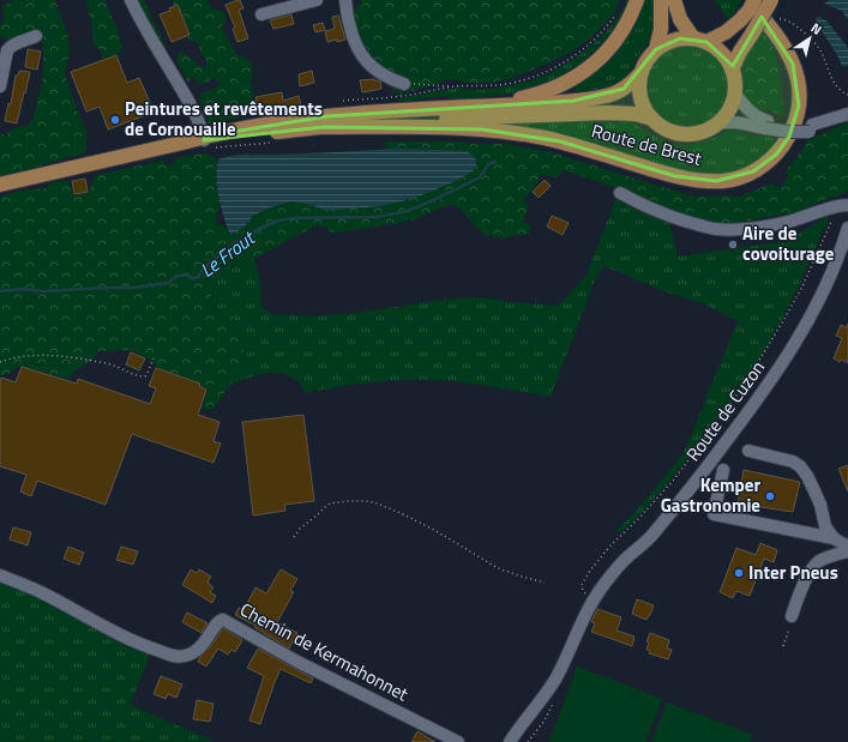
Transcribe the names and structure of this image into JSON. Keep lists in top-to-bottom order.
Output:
{
  "streets": {
    "main road": ["Route de Brest"],
    "street": ["Route de Cuzon", "Chemin de Kermahonnet"]
  },
  "water": ["Le Frout"],
  "places": [
    "Peintures et revêtements de Cornouaille",
    "Aire de covoiturage",
    "Kemper Gastronomie",
    "Inter Pneus"
  ],
  "north": "top right"
}
